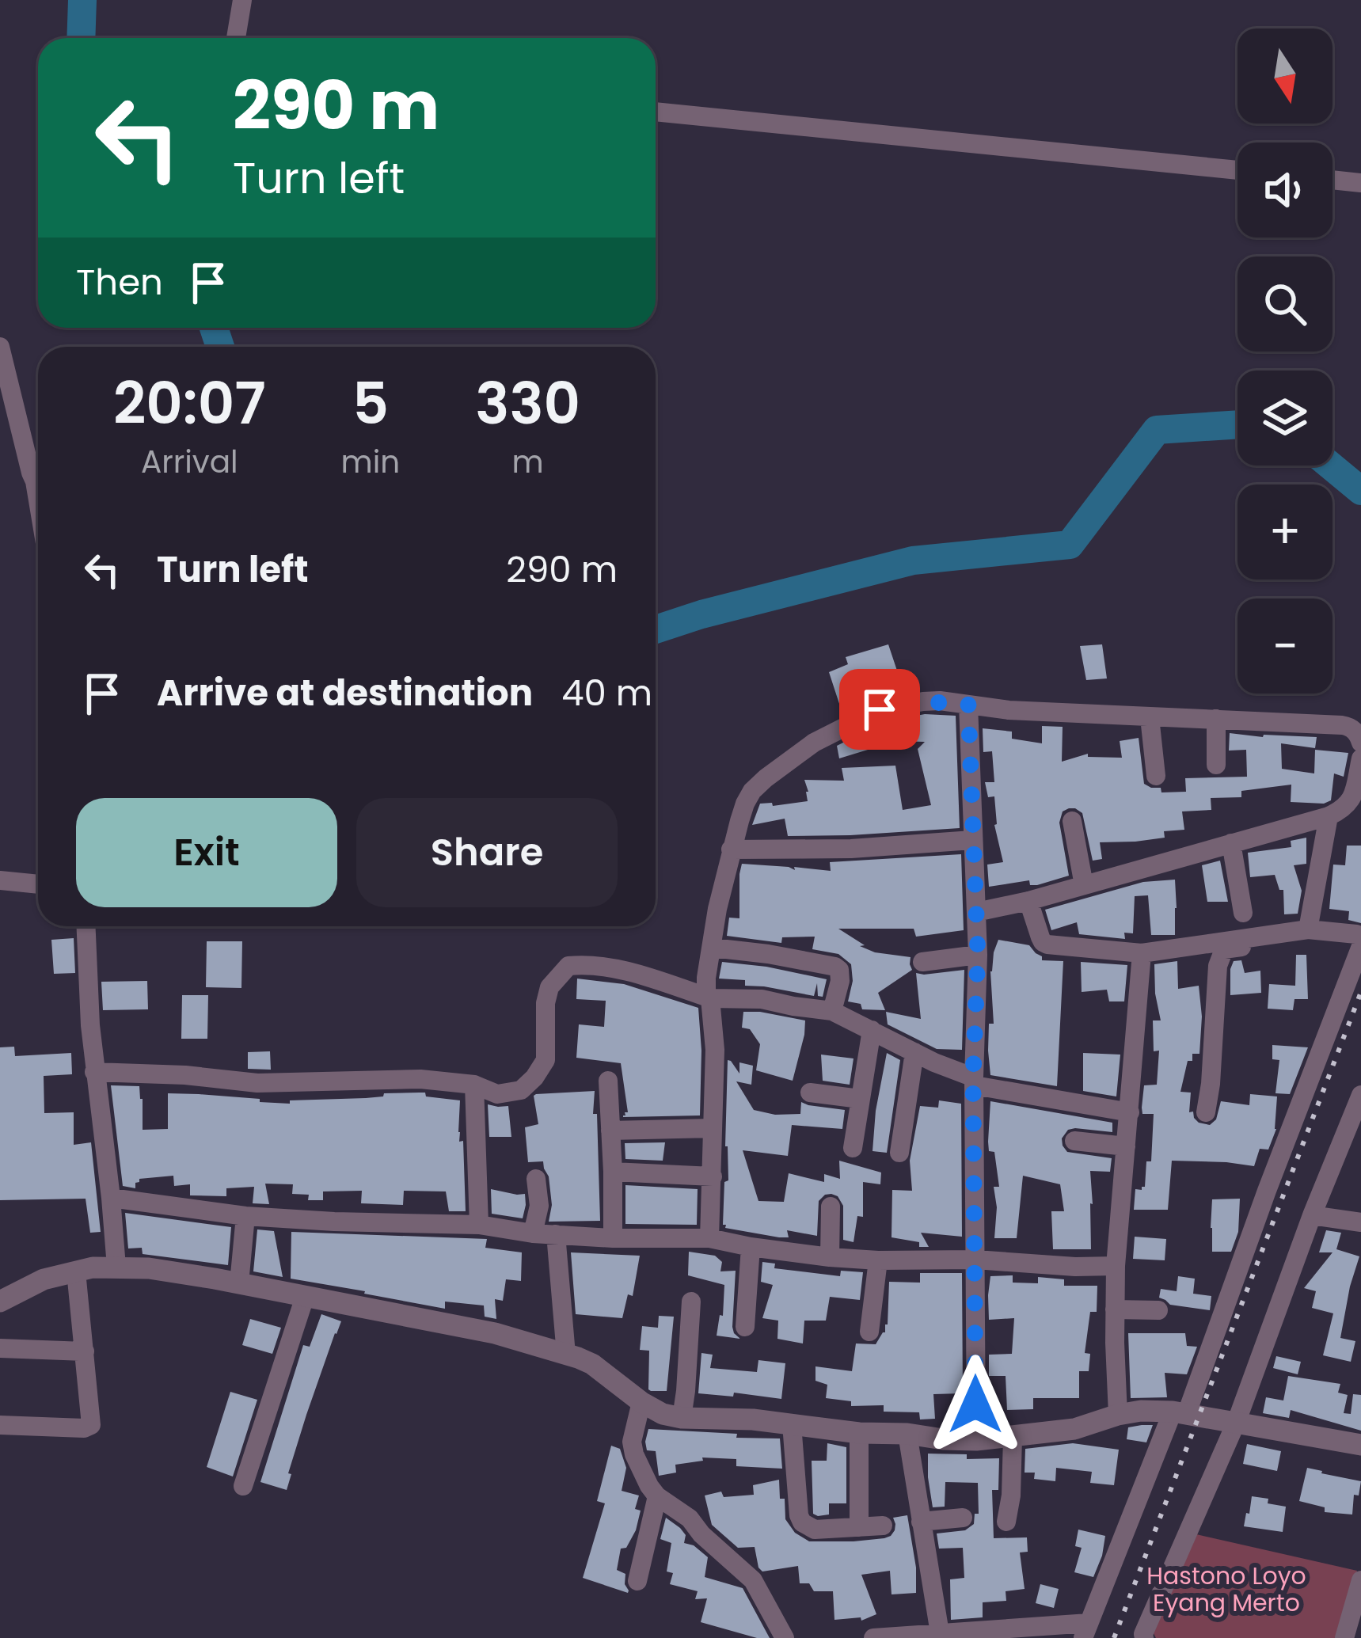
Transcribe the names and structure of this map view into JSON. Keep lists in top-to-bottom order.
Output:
{
  "parks": ["Hastono Loyo Eyang Merto"],
  "north": "bottom",
  "page": {
    "map_buttons": ["+", "−"],
    "turn": ["290 m", "Turn left"],
    "then": "Then",
    "eta": [
      "20:07",
      "Arrival",
      "5",
      "min",
      "330",
      "m"
    ],
    "list": [
      {
        "name": "Turn left",
        "value": "290 m"
      },
      {
        "name": "Arrive at destination",
        "value": "40 m"
      }
    ],
    "buttons": ["Exit", "Share"]
  }
}
